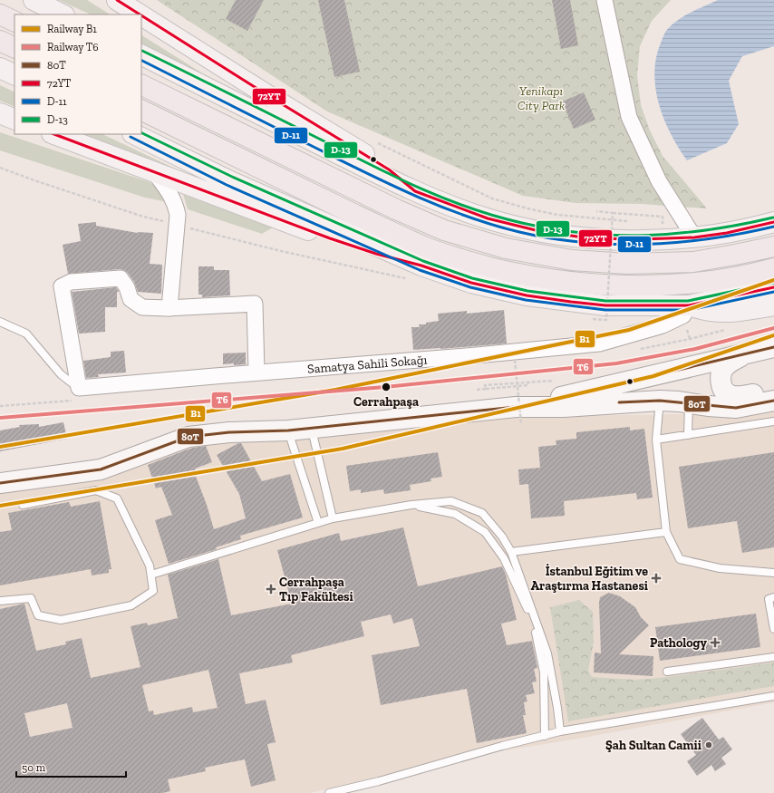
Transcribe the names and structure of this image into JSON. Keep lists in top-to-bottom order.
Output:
{
  "streets": {
    "street": ["Samatya Sahili Sokağı"]
  },
  "parks": ["Yenikapı City Park"],
  "places": {
    "other": ["Cerrahpaşa", "Şah Sultan Camii"],
    "health": ["İstanbul Eğitim ve Araştırma Hastanesi", "Cerrahpaşa Tıp Fakültesi", "Pathology"]
  },
  "lines": [
    "transit line 72YT",
    "transit line D-13",
    "transit line D-11",
    "rail line B1",
    "rail line T6",
    "transit line 80T"
  ],
  "legend": [
    "Railway B1",
    "Railway T6",
    "80T",
    "72YT",
    "D-11",
    "D-13"
  ],
  "scale_bar": "50 m"
}
